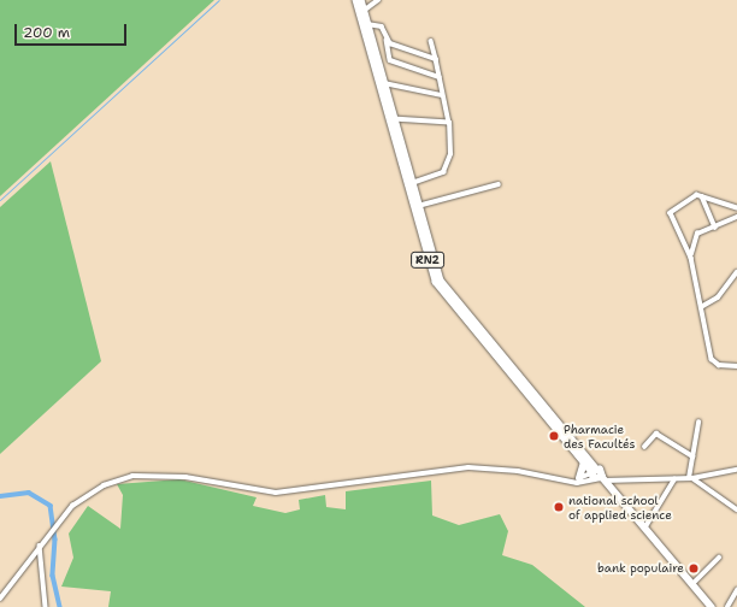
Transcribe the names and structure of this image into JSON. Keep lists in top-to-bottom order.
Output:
{
  "streets": {
    "highway": ["RN2"]
  },
  "places": ["Pharmacie des Facultés", "national school of applied science", "bank populaire"],
  "scale_bar": "200 m"
}
